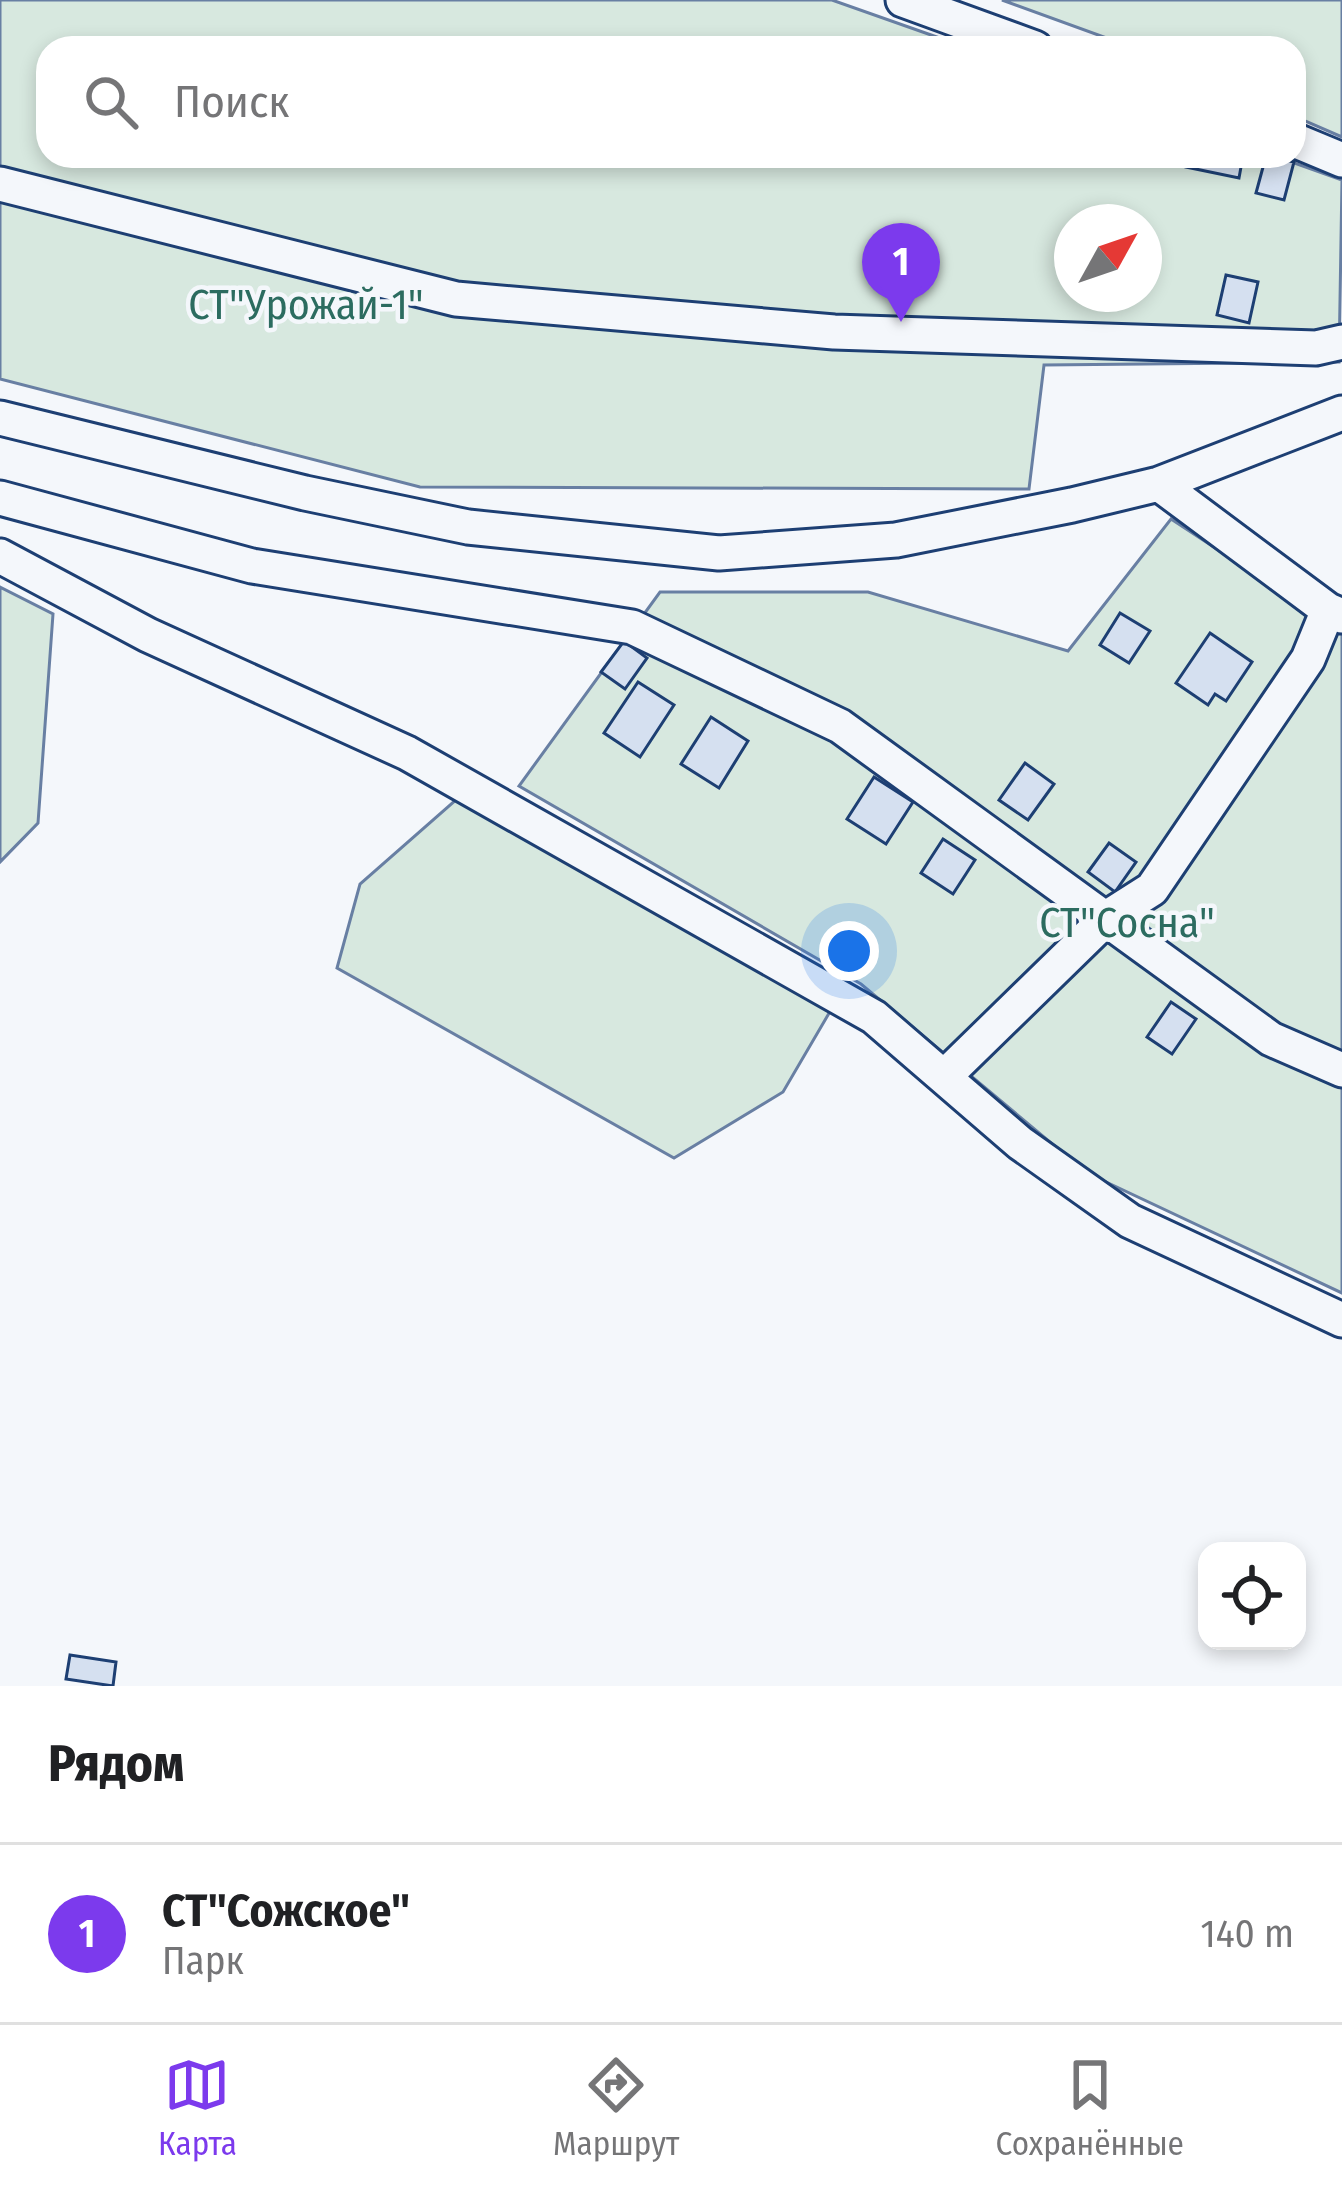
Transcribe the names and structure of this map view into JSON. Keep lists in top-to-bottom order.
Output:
{
  "parks": ["СТ\"Урожай-1\"", "СТ\"Сосна\""],
  "north": "top right",
  "page": {
    "search": "Поиск",
    "pins": "1",
    "heading": "Рядом",
    "list": [
      {
        "mark": "1",
        "name": "СТ\"Сожское\"",
        "note": "Парк",
        "value": "140 m"
      }
    ],
    "nav": ["Карта", "Маршрут", "Сохранённые"]
  }
}
